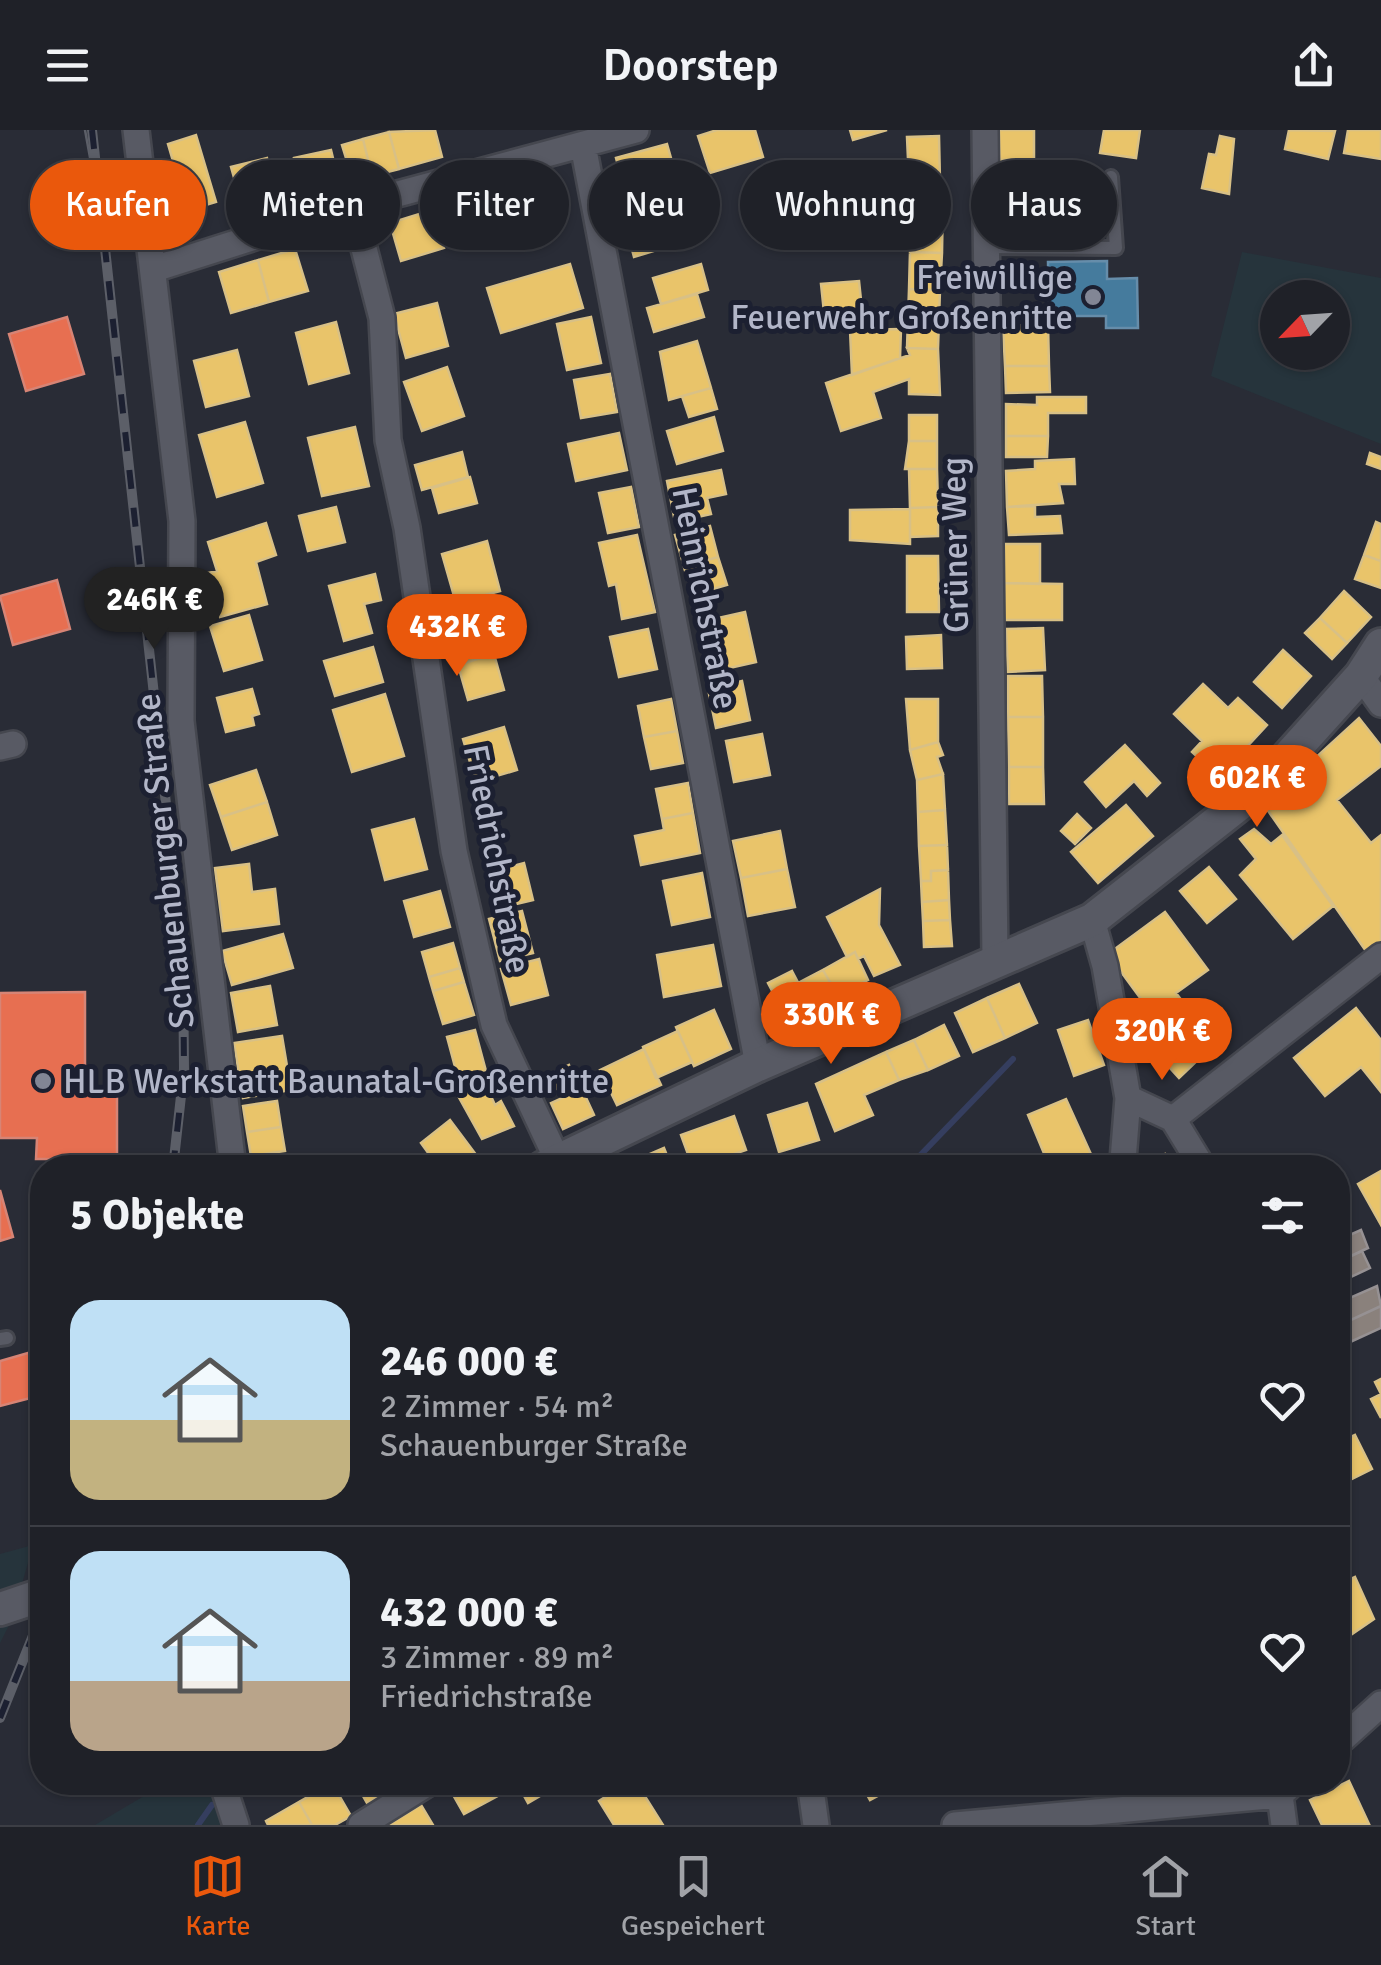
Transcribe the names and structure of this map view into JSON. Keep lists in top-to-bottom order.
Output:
{
  "streets": {
    "street": [
      "Grüner Weg",
      "Heinrichstraße",
      "Friedrichstraße",
      "Schauenburger Straße"
    ]
  },
  "places": ["Freiwillige Feuerwehr Großenritte", "HLB Werkstatt Baunatal-Großenritte"],
  "north": "bottom left",
  "page": {
    "header": "Doorstep",
    "chip": [
      "Kaufen",
      "Mieten",
      "Filter",
      "Neu",
      "Wohnung",
      "Haus"
    ],
    "price": [
      "246K €",
      "432K €",
      "602K €",
      "330K €",
      "320K €"
    ],
    "heading": "5 Objekte",
    "list": [
      {
        "name": "246 000 €",
        "note": "2 Zimmer · 54 m² · Schauenburger Straße"
      },
      {
        "name": "432 000 €",
        "note": "3 Zimmer · 89 m² · Friedrichstraße"
      }
    ],
    "tabs": ["Karte", "Gespeichert", "Start"]
  }
}
